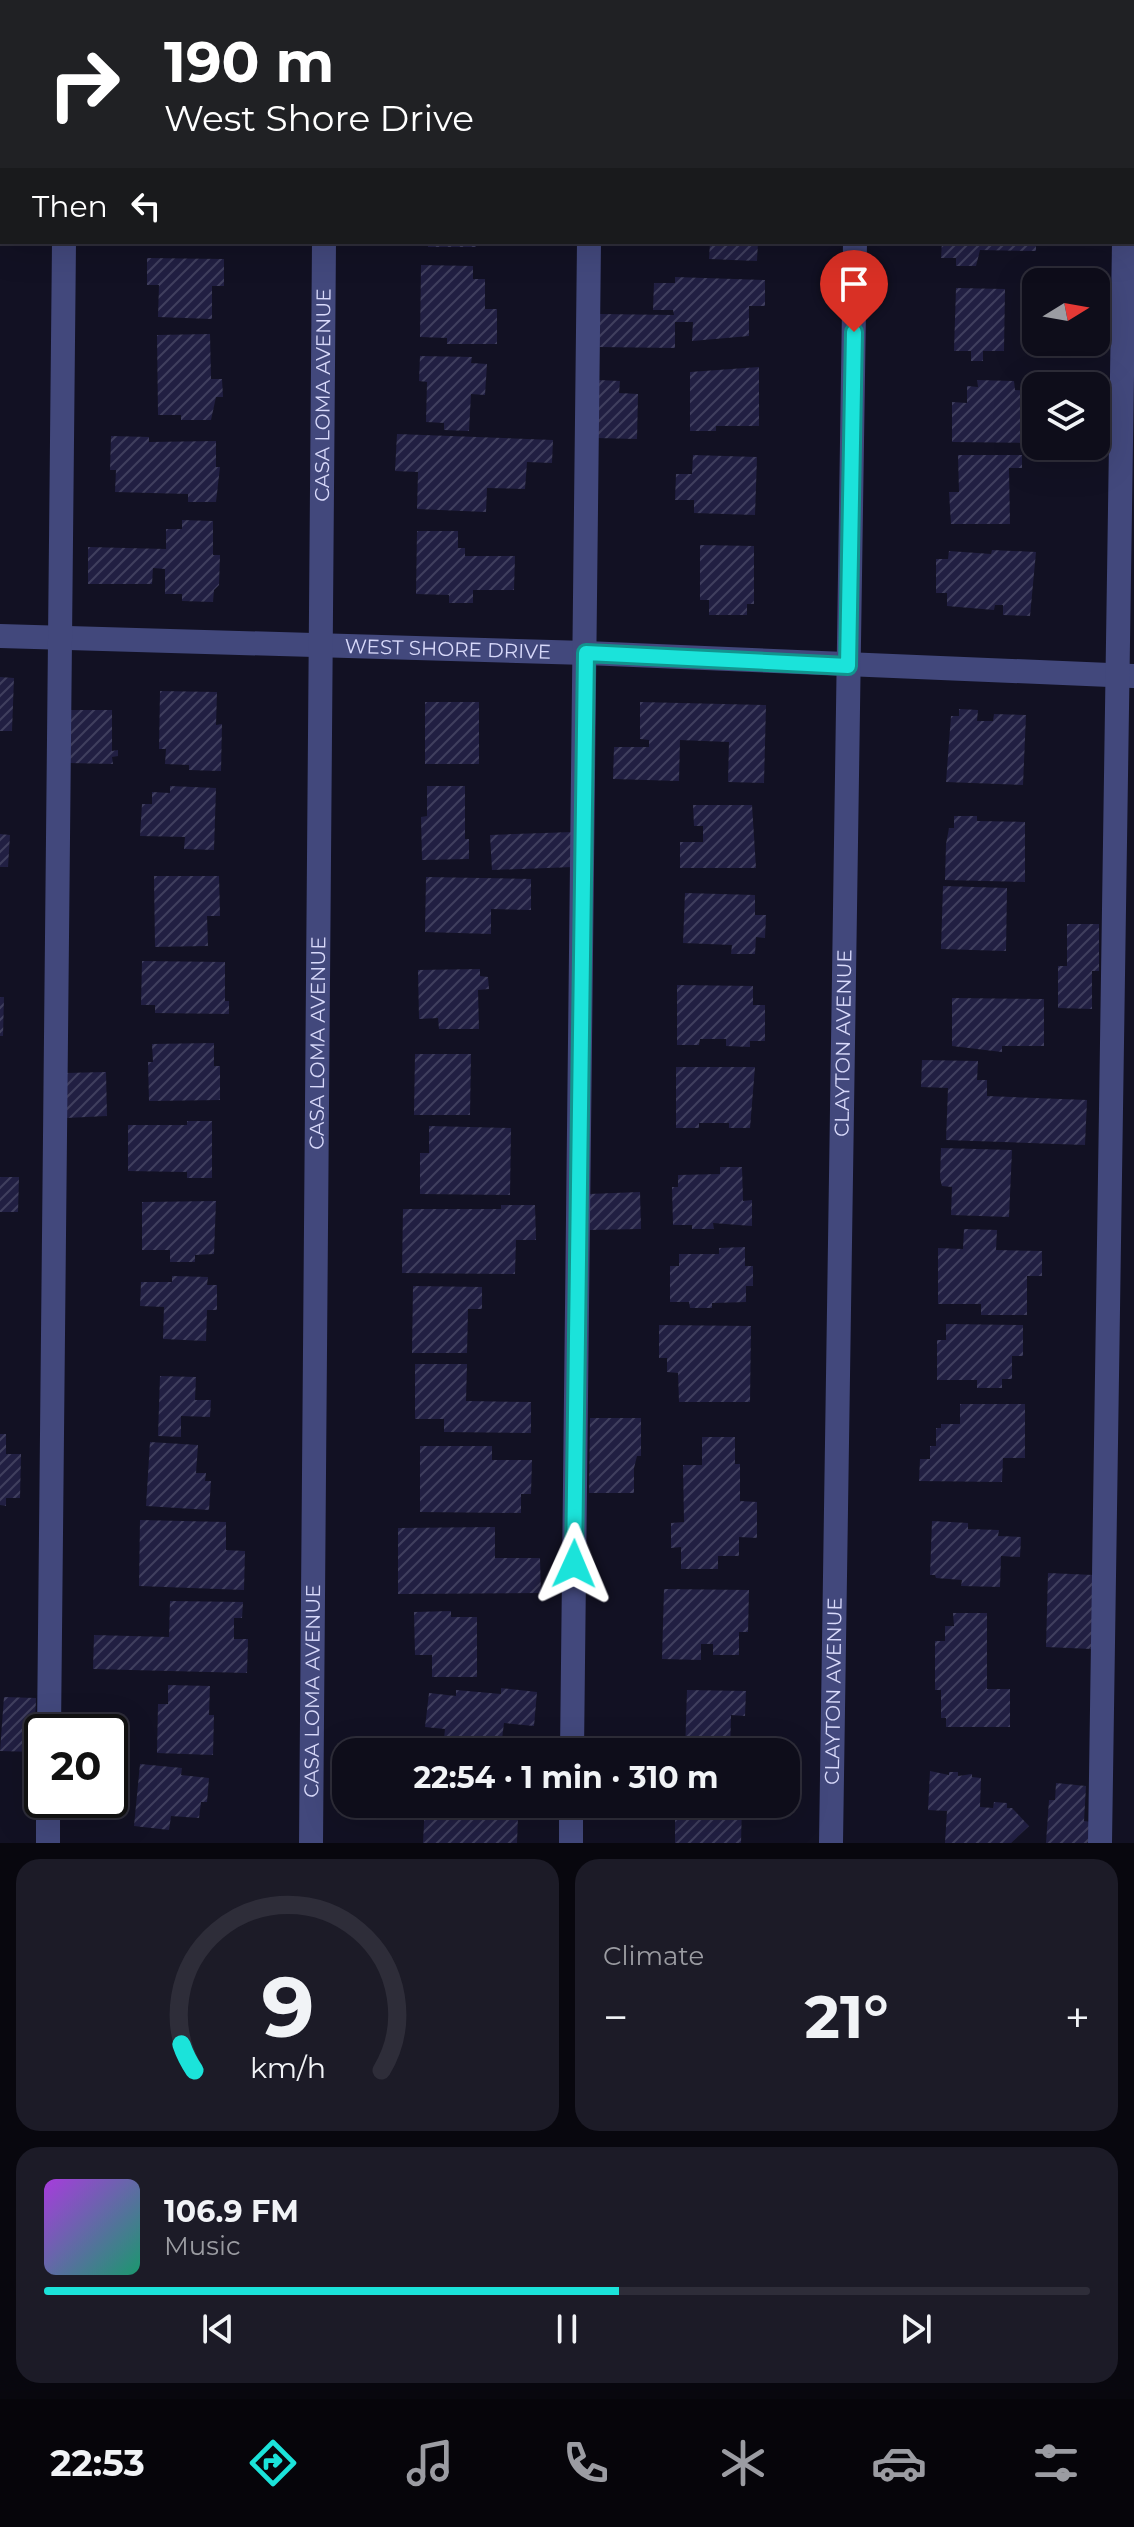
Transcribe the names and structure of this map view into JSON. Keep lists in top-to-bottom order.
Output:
{
  "streets": {
    "street": ["CASA LOMA AVENUE", "WEST SHORE DRIVE", "CLAYTON AVENUE"]
  },
  "crossings": [
    ["CASA LOMA AVENUE", "WEST SHORE DRIVE"],
    ["WEST SHORE DRIVE", "CLAYTON AVENUE"]
  ],
  "north": "right",
  "page": {
    "turn": ["190 m", "West Shore Drive"],
    "then": "Then",
    "limit": "20",
    "trip": "22:54 · 1 min · 310 m",
    "tile": "Climate",
    "heat": ["−", "21°", "+"],
    "song": ["106.9 FM", "Music"],
    "tabs": "22:53",
    "gauge": ["9", "km/h"]
  }
}
